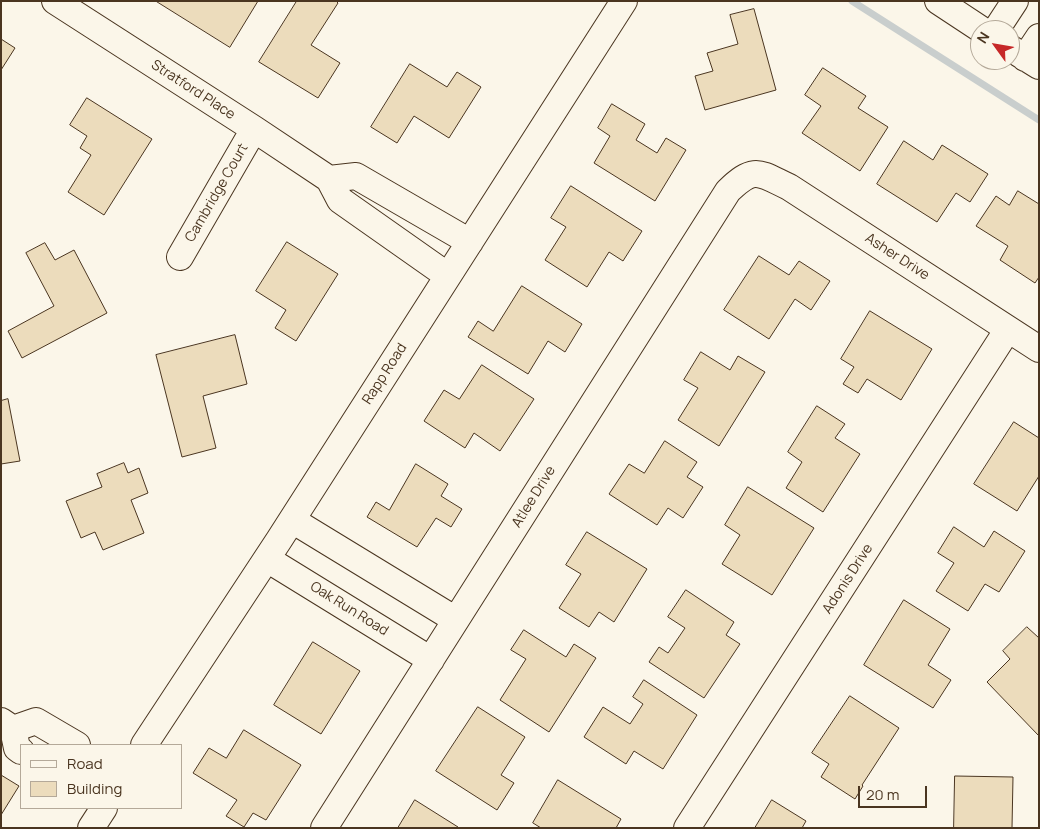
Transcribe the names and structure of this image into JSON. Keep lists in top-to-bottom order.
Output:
{
  "streets": {
    "street": [
      "Stratford Place",
      "Cambridge Court",
      "Asher Drive",
      "Rapp Road",
      "Atlee Drive",
      "Adonis Drive",
      "Oak Run Road"
    ]
  },
  "crossings": [
    ["Stratford Place", "Cambridge Court"],
    ["Stratford Place", "Rapp Road"],
    ["Asher Drive", "Atlee Drive"],
    ["Asher Drive", "Adonis Drive"],
    ["Rapp Road", "Oak Run Road"],
    ["Atlee Drive", "Oak Run Road"]
  ],
  "legend": ["Road", "Building"],
  "scale_bar": "20 m",
  "north": "top left"
}
